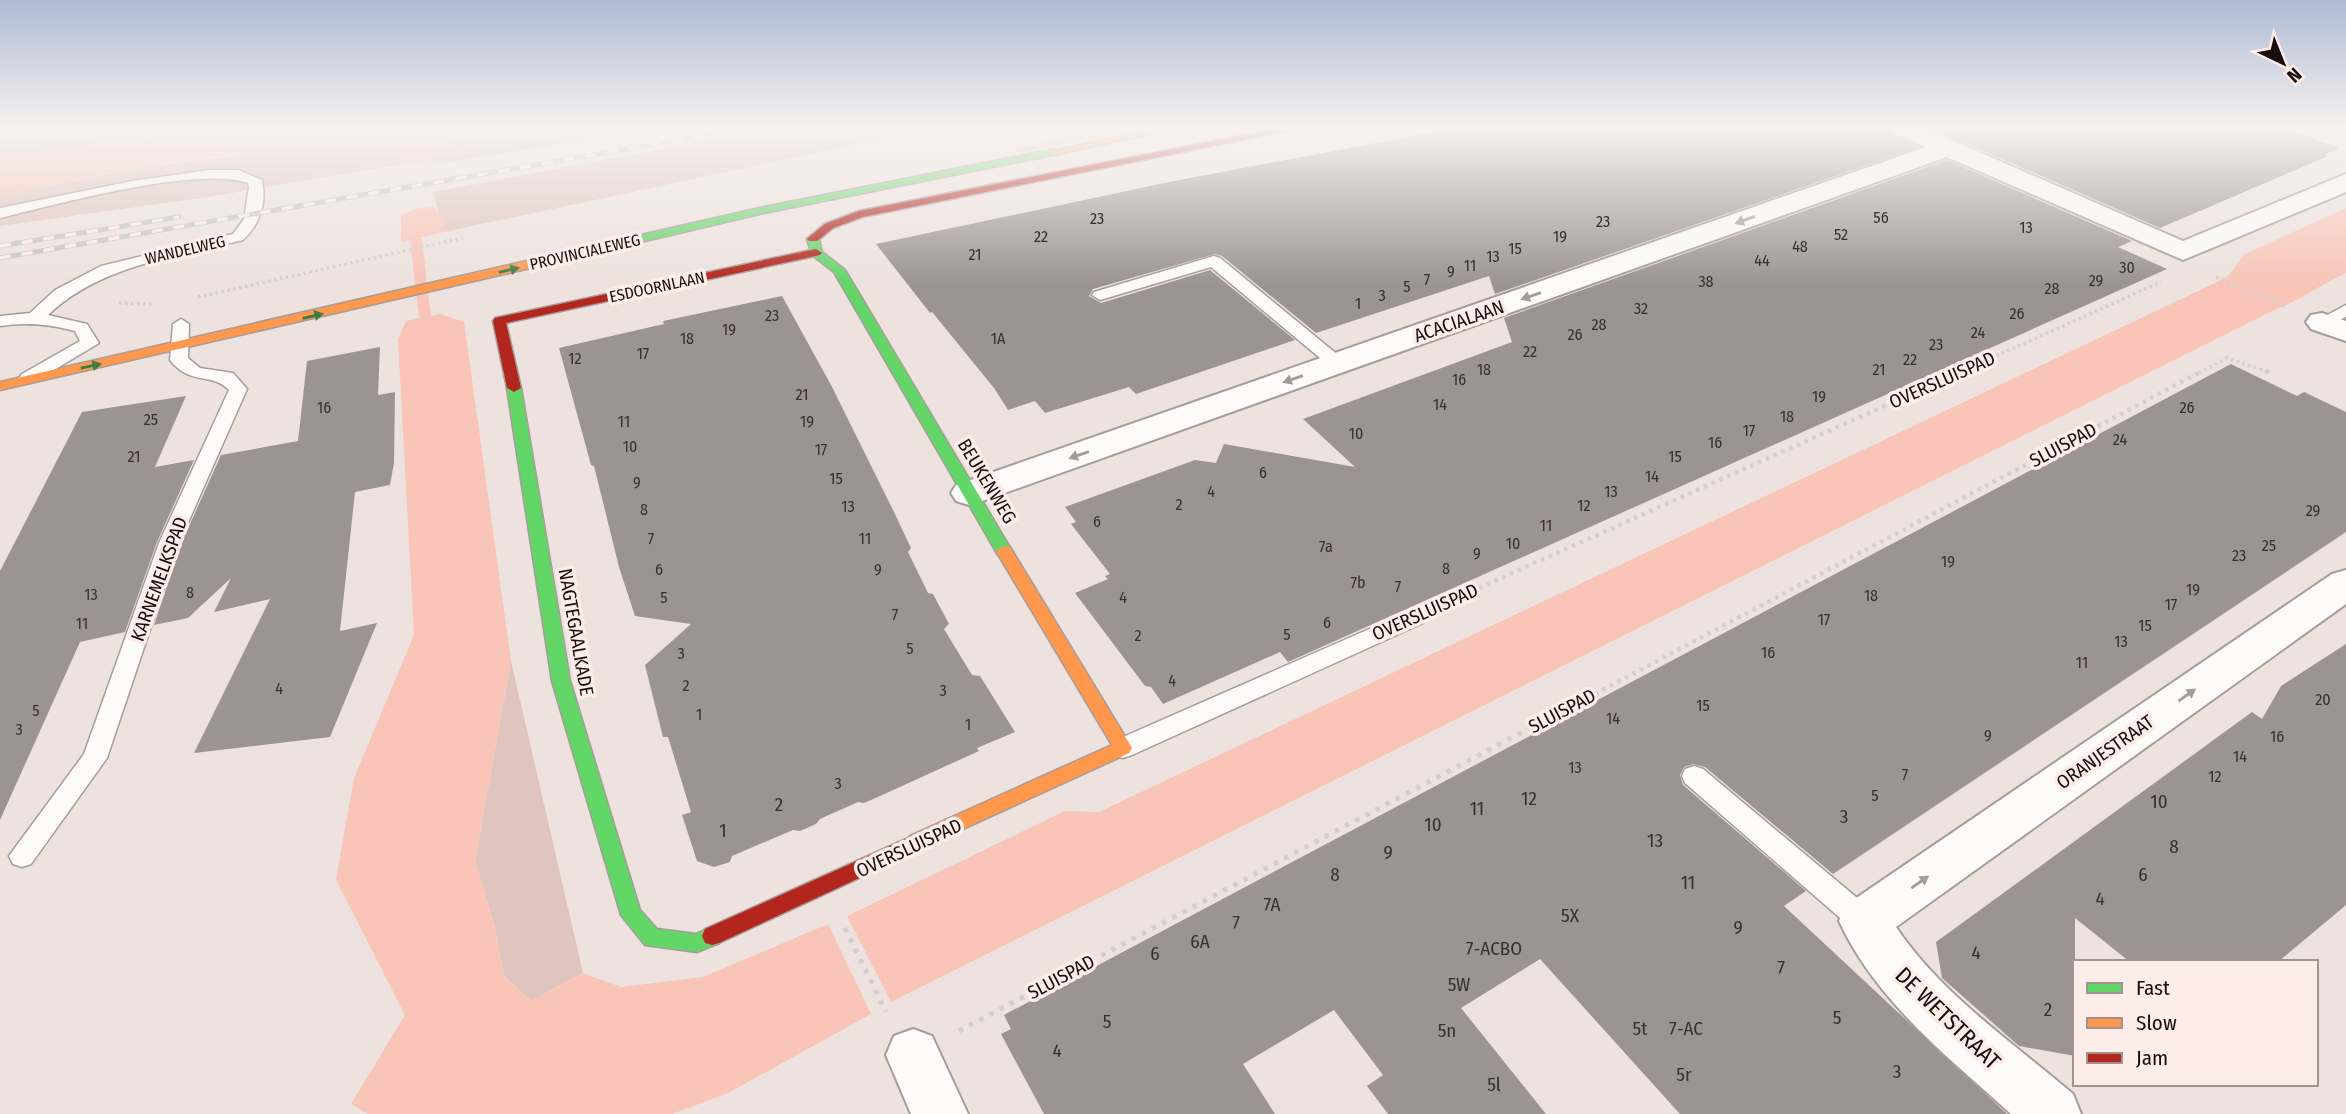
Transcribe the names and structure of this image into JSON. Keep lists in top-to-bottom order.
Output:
{
  "streets": {
    "street": [
      "PROVINCIALEWEG",
      "ESDOORNLAAN",
      "ACACIALAAN",
      "OVERSLUISPAD",
      "BEUKENWEG",
      "NAGTEGAALKADE",
      "ORANJESTRAAT",
      "DE WETSTRAAT"
    ],
    "lane": ["WANDELWEG", "KARNEMELKSPAD"],
    "path": ["SLUISPAD"]
  },
  "crossings": [
    ["PROVINCIALEWEG", "KARNEMELKSPAD"],
    ["ESDOORNLAAN", "BEUKENWEG"],
    ["ESDOORNLAAN", "NAGTEGAALKADE"],
    ["ACACIALAAN", "BEUKENWEG"],
    ["OVERSLUISPAD", "BEUKENWEG"],
    ["OVERSLUISPAD", "NAGTEGAALKADE"],
    ["ORANJESTRAAT", "DE WETSTRAAT"]
  ],
  "one_way": ["ACACIALAAN", "ORANJESTRAAT"],
  "house_numbers": [
    "56",
    "23",
    "23",
    "13",
    "52",
    "22",
    "19",
    "48",
    "15",
    "21",
    "13",
    "44",
    "11",
    "30",
    "9",
    "7",
    "29",
    "38",
    "5",
    "28",
    "3",
    "1",
    "32",
    "26",
    "23",
    "28",
    "19",
    "24",
    "26",
    "18",
    "1A",
    "23",
    "22",
    "17",
    "12",
    "22",
    "18",
    "21",
    "16",
    "21",
    "19",
    "14",
    "16",
    "26",
    "18",
    "25",
    "11",
    "19",
    "17",
    "10",
    "24",
    "16",
    "10",
    "17",
    "21",
    "15",
    "6",
    "14",
    "15",
    "9",
    "4",
    "13",
    "2",
    "12",
    "13",
    "8",
    "29",
    "6",
    "11",
    "7",
    "11",
    "10",
    "25",
    "7a",
    "9",
    "23",
    "19",
    "8",
    "6",
    "9",
    "7b",
    "7",
    "19",
    "8",
    "13",
    "18",
    "5",
    "4",
    "17",
    "7",
    "17",
    "6",
    "11",
    "15",
    "5",
    "2",
    "13",
    "5",
    "16",
    "3",
    "11",
    "4",
    "2",
    "4",
    "3",
    "20",
    "15",
    "5",
    "1",
    "14",
    "1",
    "3",
    "9",
    "16",
    "14",
    "13",
    "7",
    "12",
    "3",
    "5",
    "12",
    "10",
    "2",
    "11",
    "3",
    "10",
    "1",
    "13",
    "8",
    "9",
    "8",
    "6",
    "11",
    "4",
    "7A",
    "5X",
    "7",
    "9",
    "6A",
    "7-ACBO",
    "4",
    "6",
    "7",
    "5W",
    "2",
    "5",
    "5",
    "5t",
    "7-AC",
    "5n",
    "4",
    "3",
    "5r",
    "5l"
  ],
  "legend": ["Fast", "Slow", "Jam"],
  "north": "bottom right"
}
